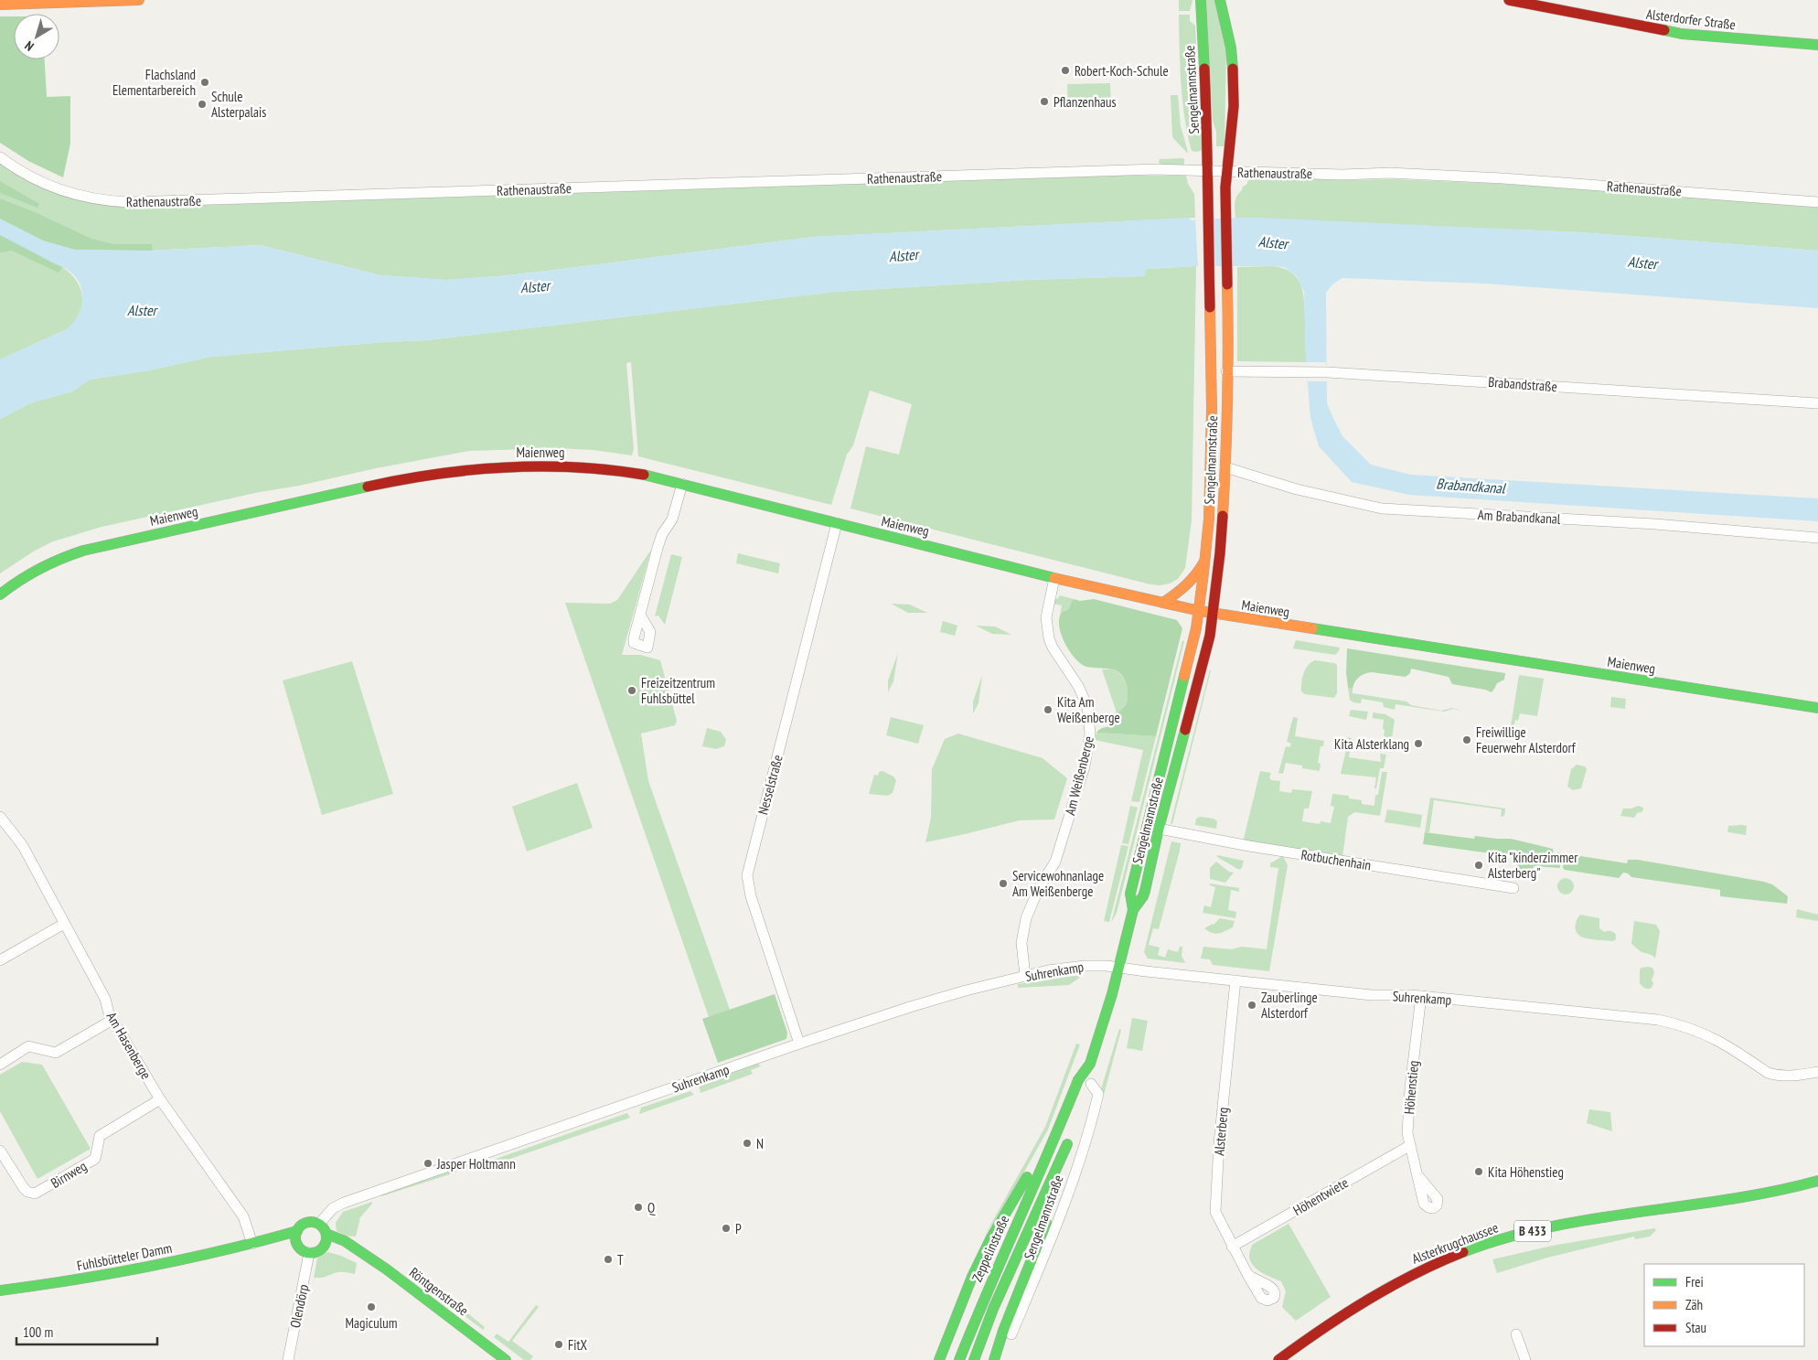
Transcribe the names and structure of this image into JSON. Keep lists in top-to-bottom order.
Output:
{
  "streets": {
    "main road": [
      "Alsterdorfer Straße",
      "Sengelmannstraße",
      "Maienweg",
      "B 433",
      "Alsterkrugchaussee",
      "Zeppelinstraße",
      "Fuhlsbütteler Damm",
      "Röntgenstraße"
    ],
    "street": [
      "Rathenaustraße",
      "Brabandstraße",
      "Am Brabandkanal",
      "Am Weißenberge",
      "Nesselstraße",
      "Rotbuchenhain",
      "Suhrenkamp",
      "Am Hasenberge",
      "Höhenstieg",
      "Alsterberg",
      "Birnweg",
      "Höhentwiete",
      "Olendörp"
    ]
  },
  "crossings": [
    ["Sengelmannstraße", "Rathenaustraße"],
    ["Sengelmannstraße", "Brabandstraße"],
    ["Sengelmannstraße", "Maienweg"],
    ["Sengelmannstraße", "Am Brabandkanal"],
    ["Sengelmannstraße", "Rotbuchenhain"],
    ["Sengelmannstraße", "Suhrenkamp"],
    ["Sengelmannstraße", "Zeppelinstraße"],
    ["Maienweg", "Am Weißenberge"],
    ["Maienweg", "Nesselstraße"],
    ["Am Weißenberge", "Suhrenkamp"],
    ["Nesselstraße", "Suhrenkamp"],
    ["Suhrenkamp", "Höhenstieg"],
    ["Suhrenkamp", "Alsterberg"],
    ["Suhrenkamp", "Fuhlsbütteler Damm"],
    ["Suhrenkamp", "Röntgenstraße"],
    ["Suhrenkamp", "Olendörp"],
    ["Am Hasenberge", "Birnweg"],
    ["Am Hasenberge", "Fuhlsbütteler Damm"],
    ["Höhenstieg", "Höhentwiete"],
    ["Alsterberg", "Höhentwiete"],
    ["Fuhlsbütteler Damm", "Röntgenstraße"],
    ["Fuhlsbütteler Damm", "Olendörp"],
    ["Röntgenstraße", "Olendörp"]
  ],
  "water": ["Alster", "Brabandkanal"],
  "places": [
    "Robert-Koch-Schule",
    "Flachsland Elementarbereich",
    "Pflanzenhaus",
    "Schule Alsterpalais",
    "Freizeitzentrum Fuhlsbüttel",
    "Kita Am Weißenberge",
    "Freiwillige Feuerwehr Alsterdorf",
    "Kita Alsterklang",
    "Kita \"kinderzimmer Alsterberg\"",
    "Servicewohnanlage Am Weißenberge",
    "Zauberlinge Alsterdorf",
    "N",
    "Jasper Holtmann",
    "Kita Höhenstieg",
    "Q",
    "P",
    "T",
    "Magiculum",
    "FitX"
  ],
  "legend": ["Frei", "Zäh", "Stau"],
  "scale_bar": "100 m",
  "north": "bottom left"
}
